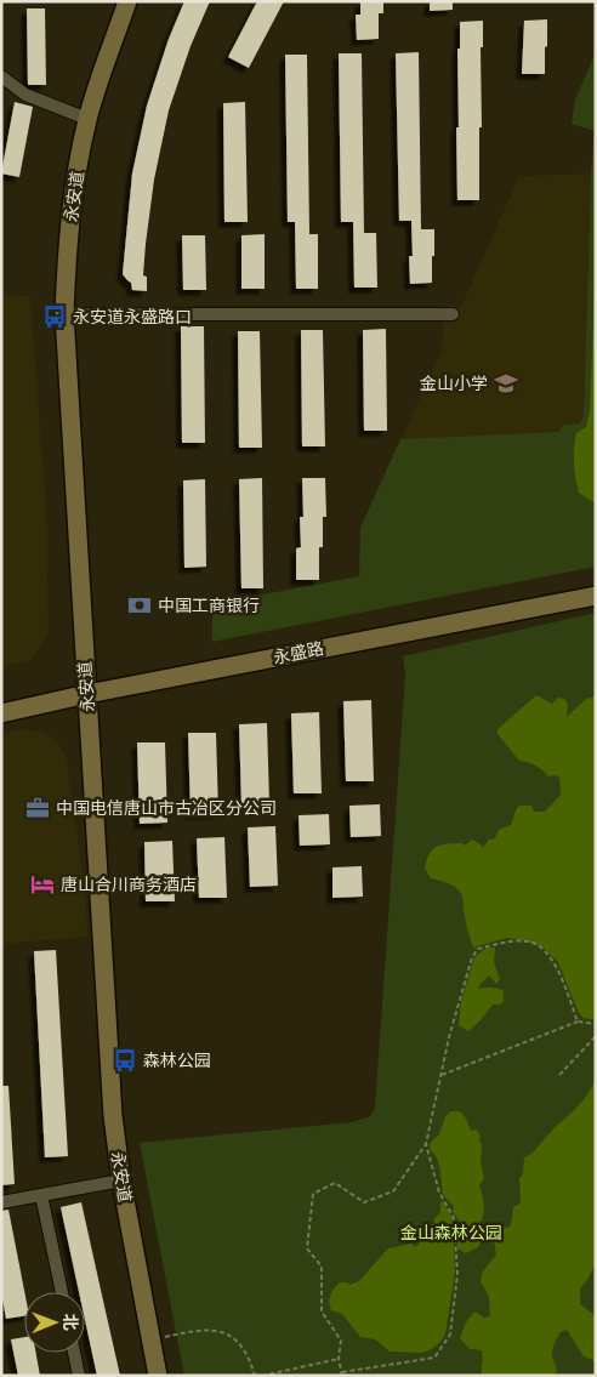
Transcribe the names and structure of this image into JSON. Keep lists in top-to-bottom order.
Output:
{
  "streets": {
    "main road": ["永安道", "永盛路"]
  },
  "crossings": [
    ["永安道", "永盛路"]
  ],
  "parks": ["金山森林公园"],
  "places": {
    "bus stop": ["永安道永盛路口", "森林公园"],
    "school or university": ["金山小学"],
    "bank": ["中国工商银行"],
    "office": ["中国电信唐山市古冶区分公司"],
    "hotel": ["唐山合川商务酒店"]
  },
  "north": "right"
}
